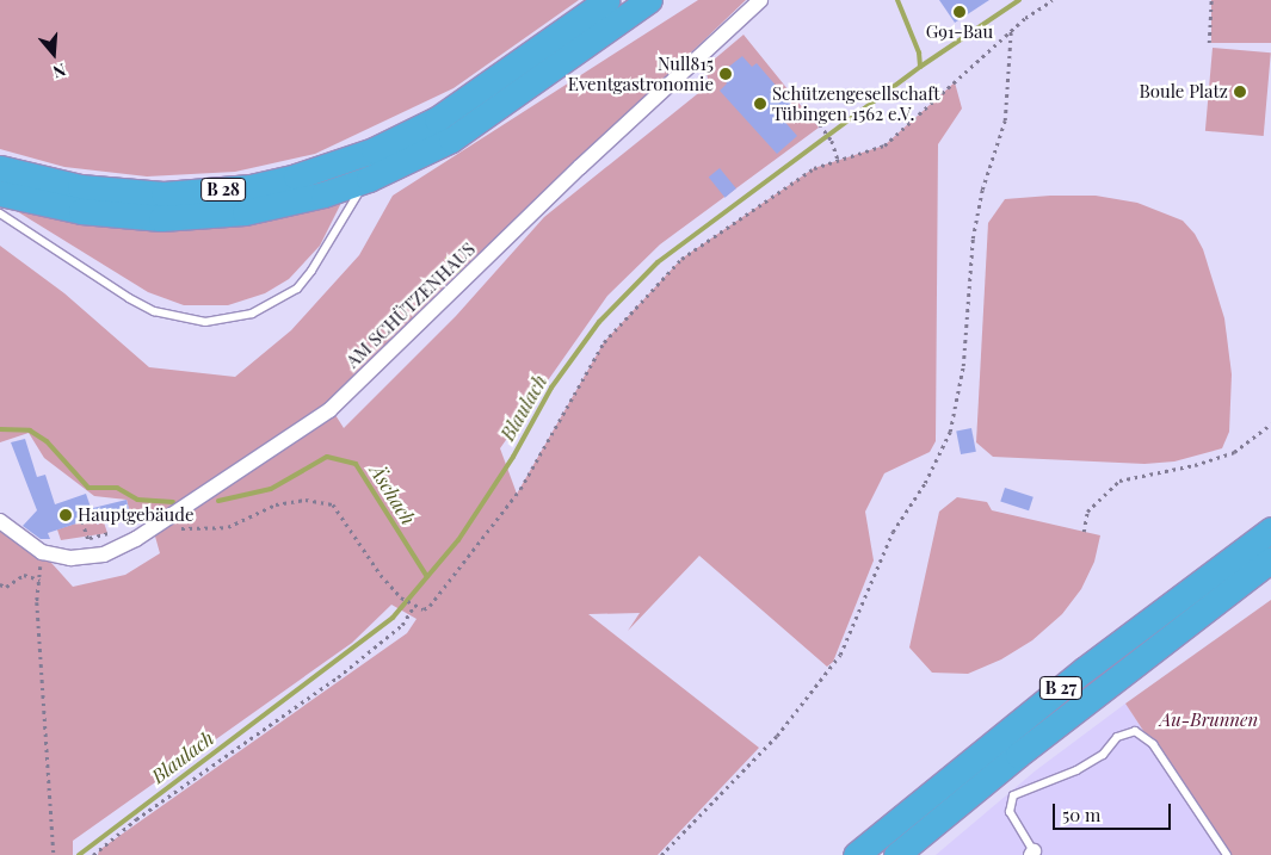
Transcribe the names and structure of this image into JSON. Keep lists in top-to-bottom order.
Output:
{
  "streets": {
    "highway": ["B 28", "B 27"],
    "street": ["AM SCHÜTZENHAUS"]
  },
  "water": ["Blaulach", "Äschach"],
  "parks": ["Au-Brunnen"],
  "places": [
    "G91-Bau",
    "Null815 Eventgastronomie",
    "Boule Platz",
    "Schützengesellschaft Tübingen 1562 e.V.",
    "Hauptgebäude"
  ],
  "scale_bar": "50 m",
  "north": "bottom"
}
